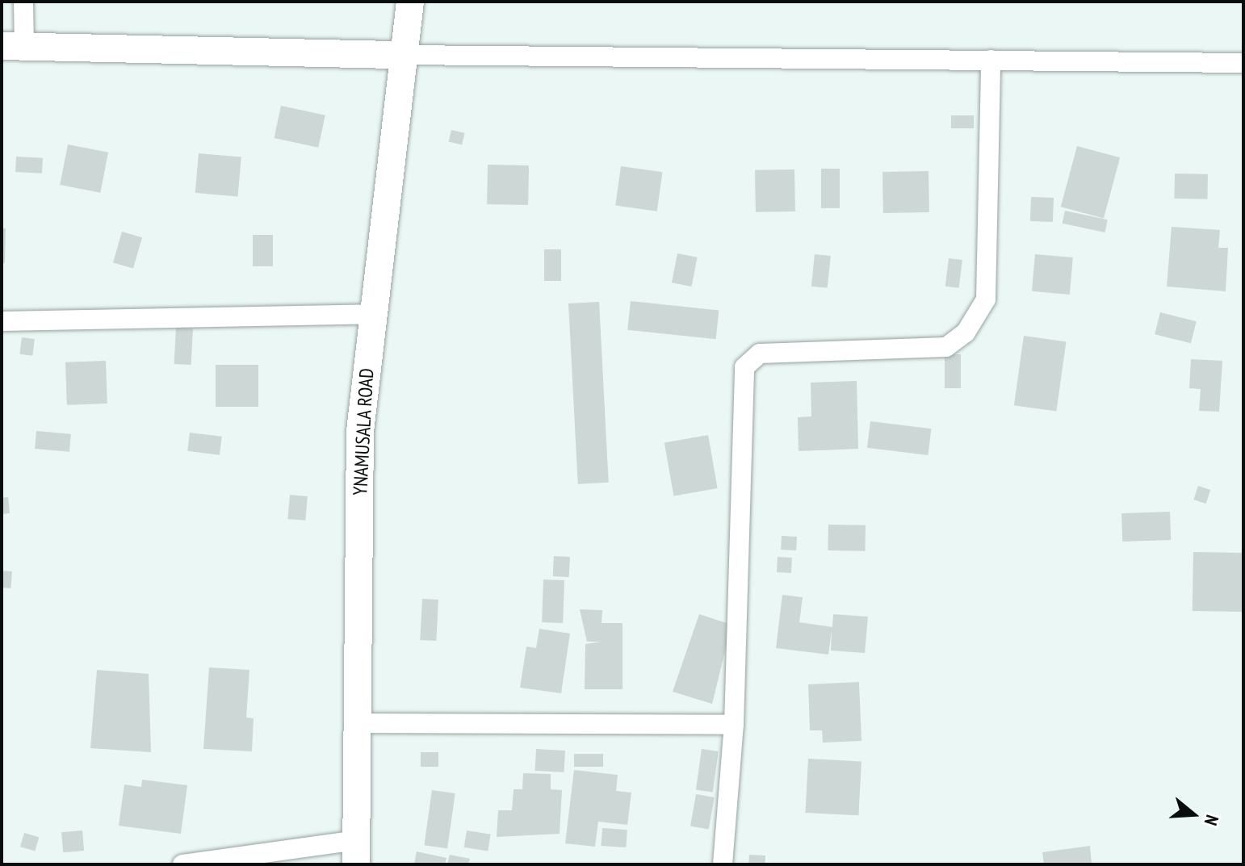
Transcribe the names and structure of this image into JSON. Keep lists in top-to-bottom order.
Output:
{
  "streets": {
    "main road": ["YNAMUSALA ROAD"]
  },
  "north": "right"
}
